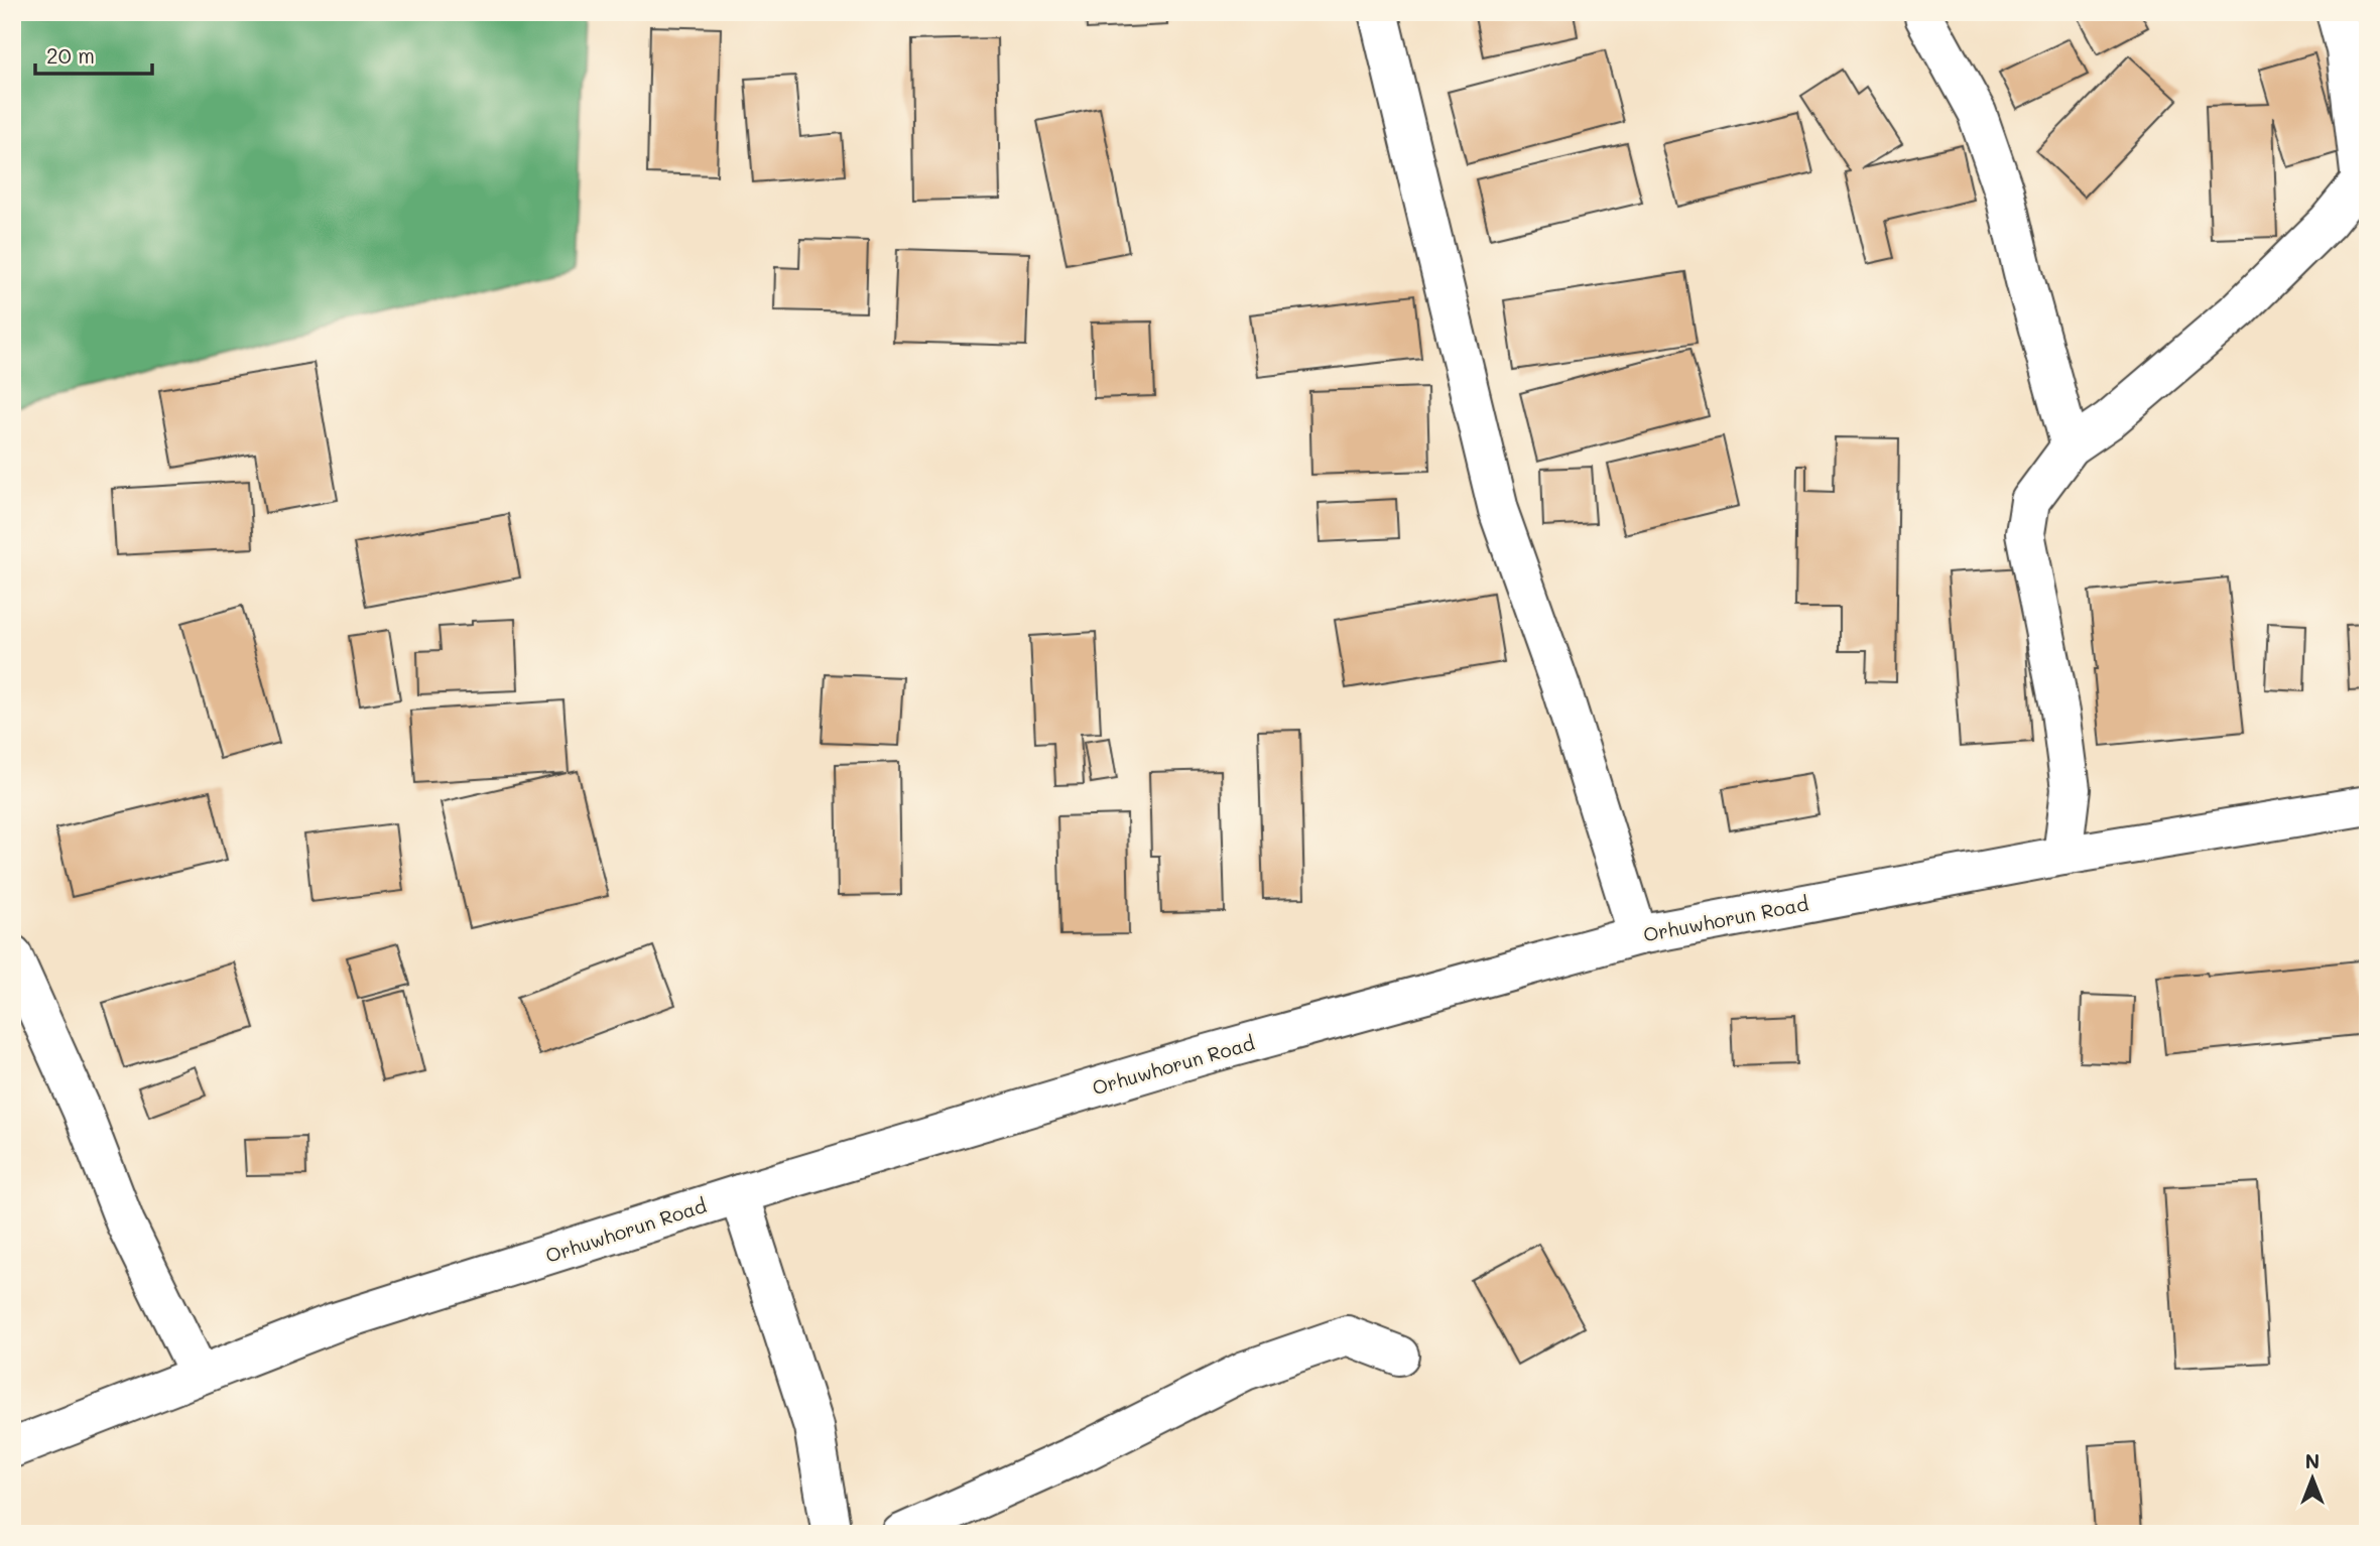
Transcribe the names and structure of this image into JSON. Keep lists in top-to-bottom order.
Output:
{
  "streets": {
    "street": ["Orhuwhorun Road"]
  },
  "scale_bar": "20 m",
  "north": "top"
}
